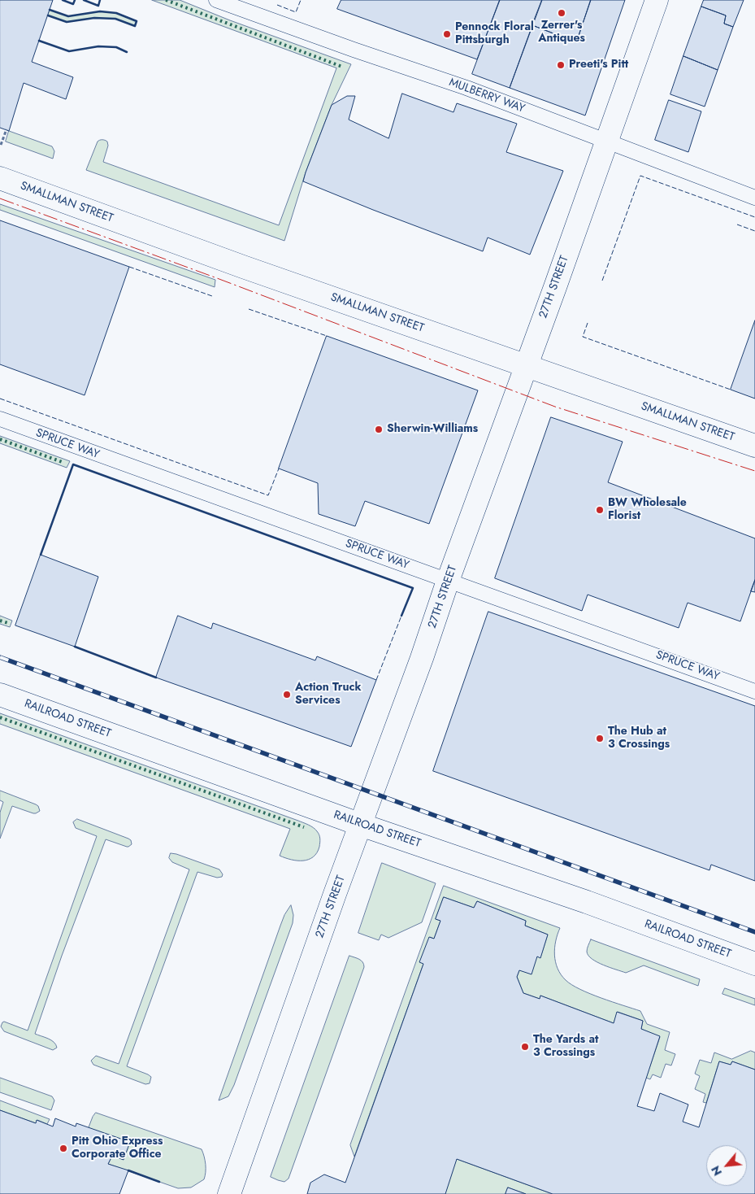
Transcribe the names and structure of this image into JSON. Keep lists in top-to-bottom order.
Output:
{
  "streets": {
    "street": ["SMALLMAN STREET", "27TH STREET", "RAILROAD STREET"],
    "lane": ["MULBERRY WAY", "SPRUCE WAY"]
  },
  "crossings": [
    ["MULBERRY WAY", "27TH STREET"],
    ["SMALLMAN STREET", "27TH STREET"],
    ["27TH STREET", "SPRUCE WAY"],
    ["27TH STREET", "RAILROAD STREET"]
  ],
  "places": [
    "Zerrer's Antiques",
    "Pennock Floral Pittsburgh",
    "Preeti's Pitt",
    "Sherwin-Williams",
    "BW Wholesale Florist",
    "Action Truck Services",
    "The Hub at 3 Crossings",
    "The Yards at 3 Crossings",
    "Pitt Ohio Express Corporate Office"
  ],
  "north": "bottom left"
}
